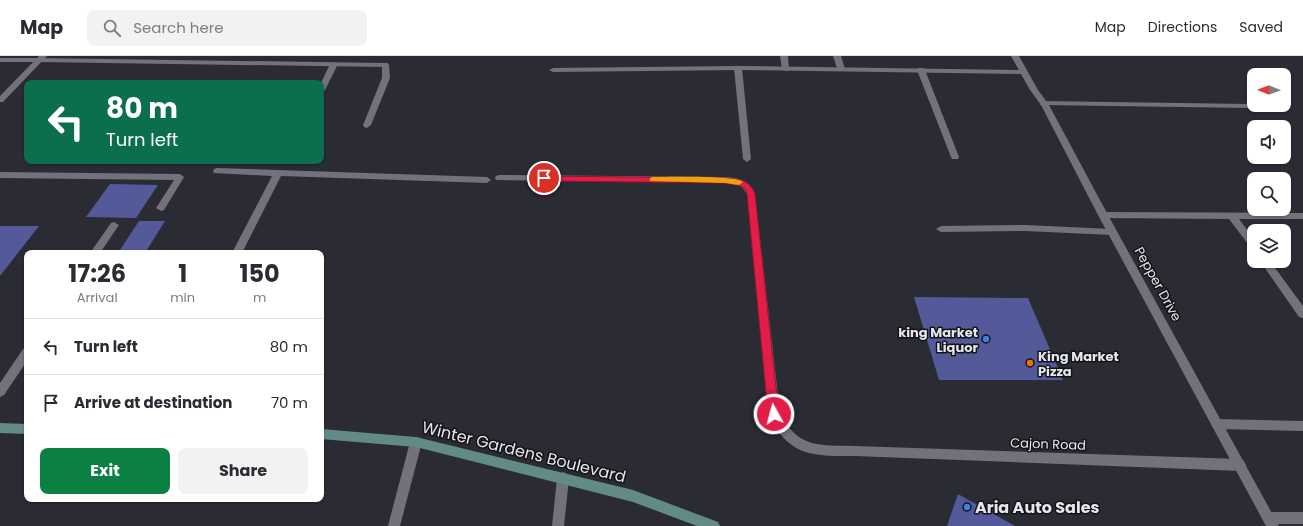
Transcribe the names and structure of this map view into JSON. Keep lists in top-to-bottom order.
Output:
{
  "streets": {
    "main road": ["Winter Gardens Boulevard"],
    "street": ["Pepper Drive", "Cajon Road"]
  },
  "crossings": [
    ["Pepper Drive", "Cajon Road"]
  ],
  "places": ["king Market Liquor", "King Market Pizza", "Aria Auto Sales"],
  "north": "left",
  "page": {
    "header": "Map",
    "search": "Search here",
    "nav": ["Map", "Directions", "Saved"],
    "turn": ["80 m", "Turn left"],
    "eta": [
      "17:26",
      "Arrival",
      "1",
      "min",
      "150",
      "m"
    ],
    "list": [
      {
        "name": "Turn left",
        "value": "80 m"
      },
      {
        "name": "Arrive at destination",
        "value": "70 m"
      }
    ],
    "buttons": ["Exit", "Share"]
  }
}
